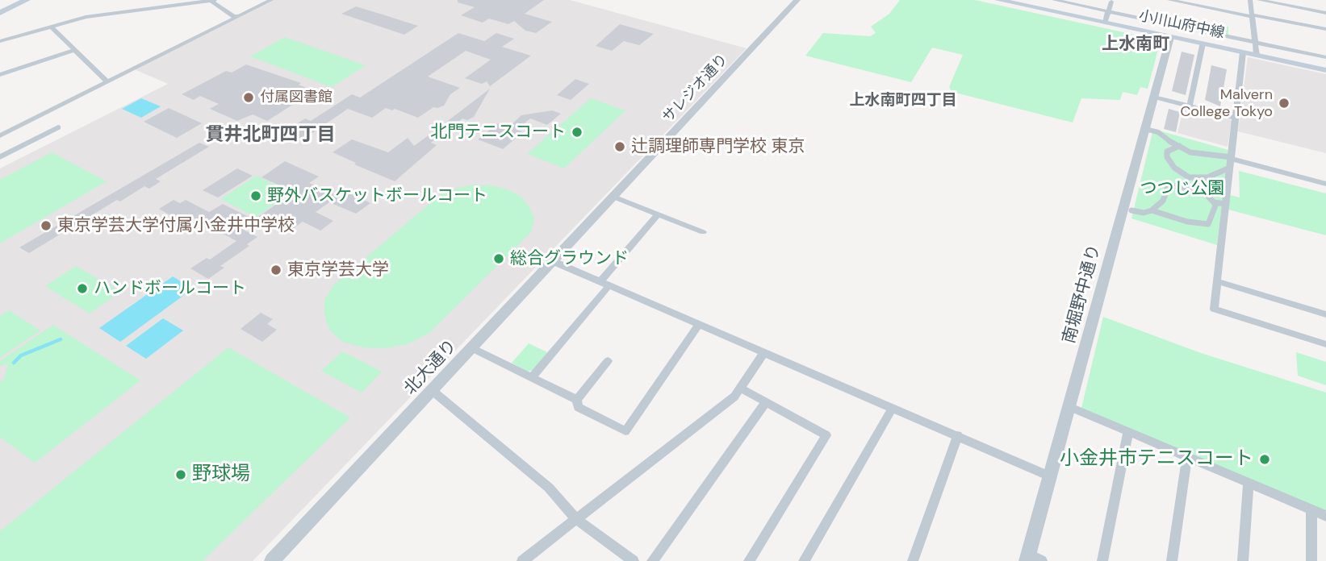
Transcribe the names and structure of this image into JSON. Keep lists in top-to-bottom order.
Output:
{
  "streets": {
    "main road": ["小川山府中線"],
    "street": ["サレジオ通り", "南堀野中通り", "北大通り"]
  },
  "crossings": [
    ["小川山府中線", "南堀野中通り"],
    ["サレジオ通り", "北大通り"]
  ],
  "districts": ["上水南町", "上水南町四丁目", "貫井北町四丁目"],
  "parks": ["つつじ公園"],
  "places": [
    "付属図書館",
    "Malvern College Tokyo",
    "北門テニスコート",
    "辻調理師専門学校 東京",
    "野外バスケットボールコート",
    "東京学芸大学付属小金井中学校",
    "総合グラウンド",
    "東京学芸大学",
    "ハンドボールコート",
    "小金井市テニスコート",
    "野球場"
  ]
}
